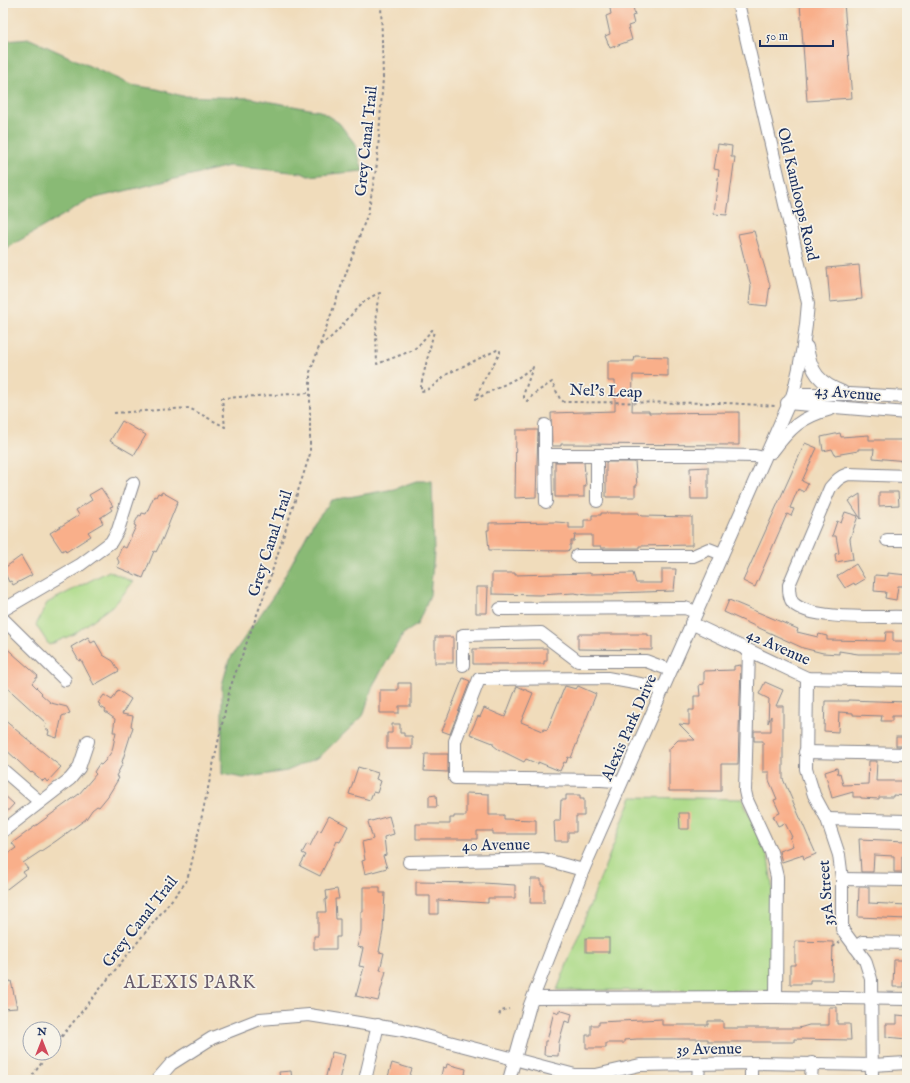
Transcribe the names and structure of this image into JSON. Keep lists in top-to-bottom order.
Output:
{
  "streets": {
    "street": [
      "Old Kamloops Road",
      "43 Avenue",
      "42 Avenue",
      "Alexis Park Drive",
      "40 Avenue",
      "35A Street",
      "39 Avenue"
    ],
    "path": ["Grey Canal Trail", "Nel's Leap"]
  },
  "crossings": [
    ["Grey Canal Trail", "Nel's Leap"],
    ["Old Kamloops Road", "43 Avenue"],
    ["Old Kamloops Road", "Alexis Park Drive"],
    ["43 Avenue", "Alexis Park Drive"],
    ["42 Avenue", "Alexis Park Drive"],
    ["42 Avenue", "35A Street"],
    ["Alexis Park Drive", "40 Avenue"],
    ["Alexis Park Drive", "39 Avenue"],
    ["35A Street", "39 Avenue"]
  ],
  "districts": ["ALEXIS PARK"],
  "scale_bar": "50 m",
  "north": "top"
}
